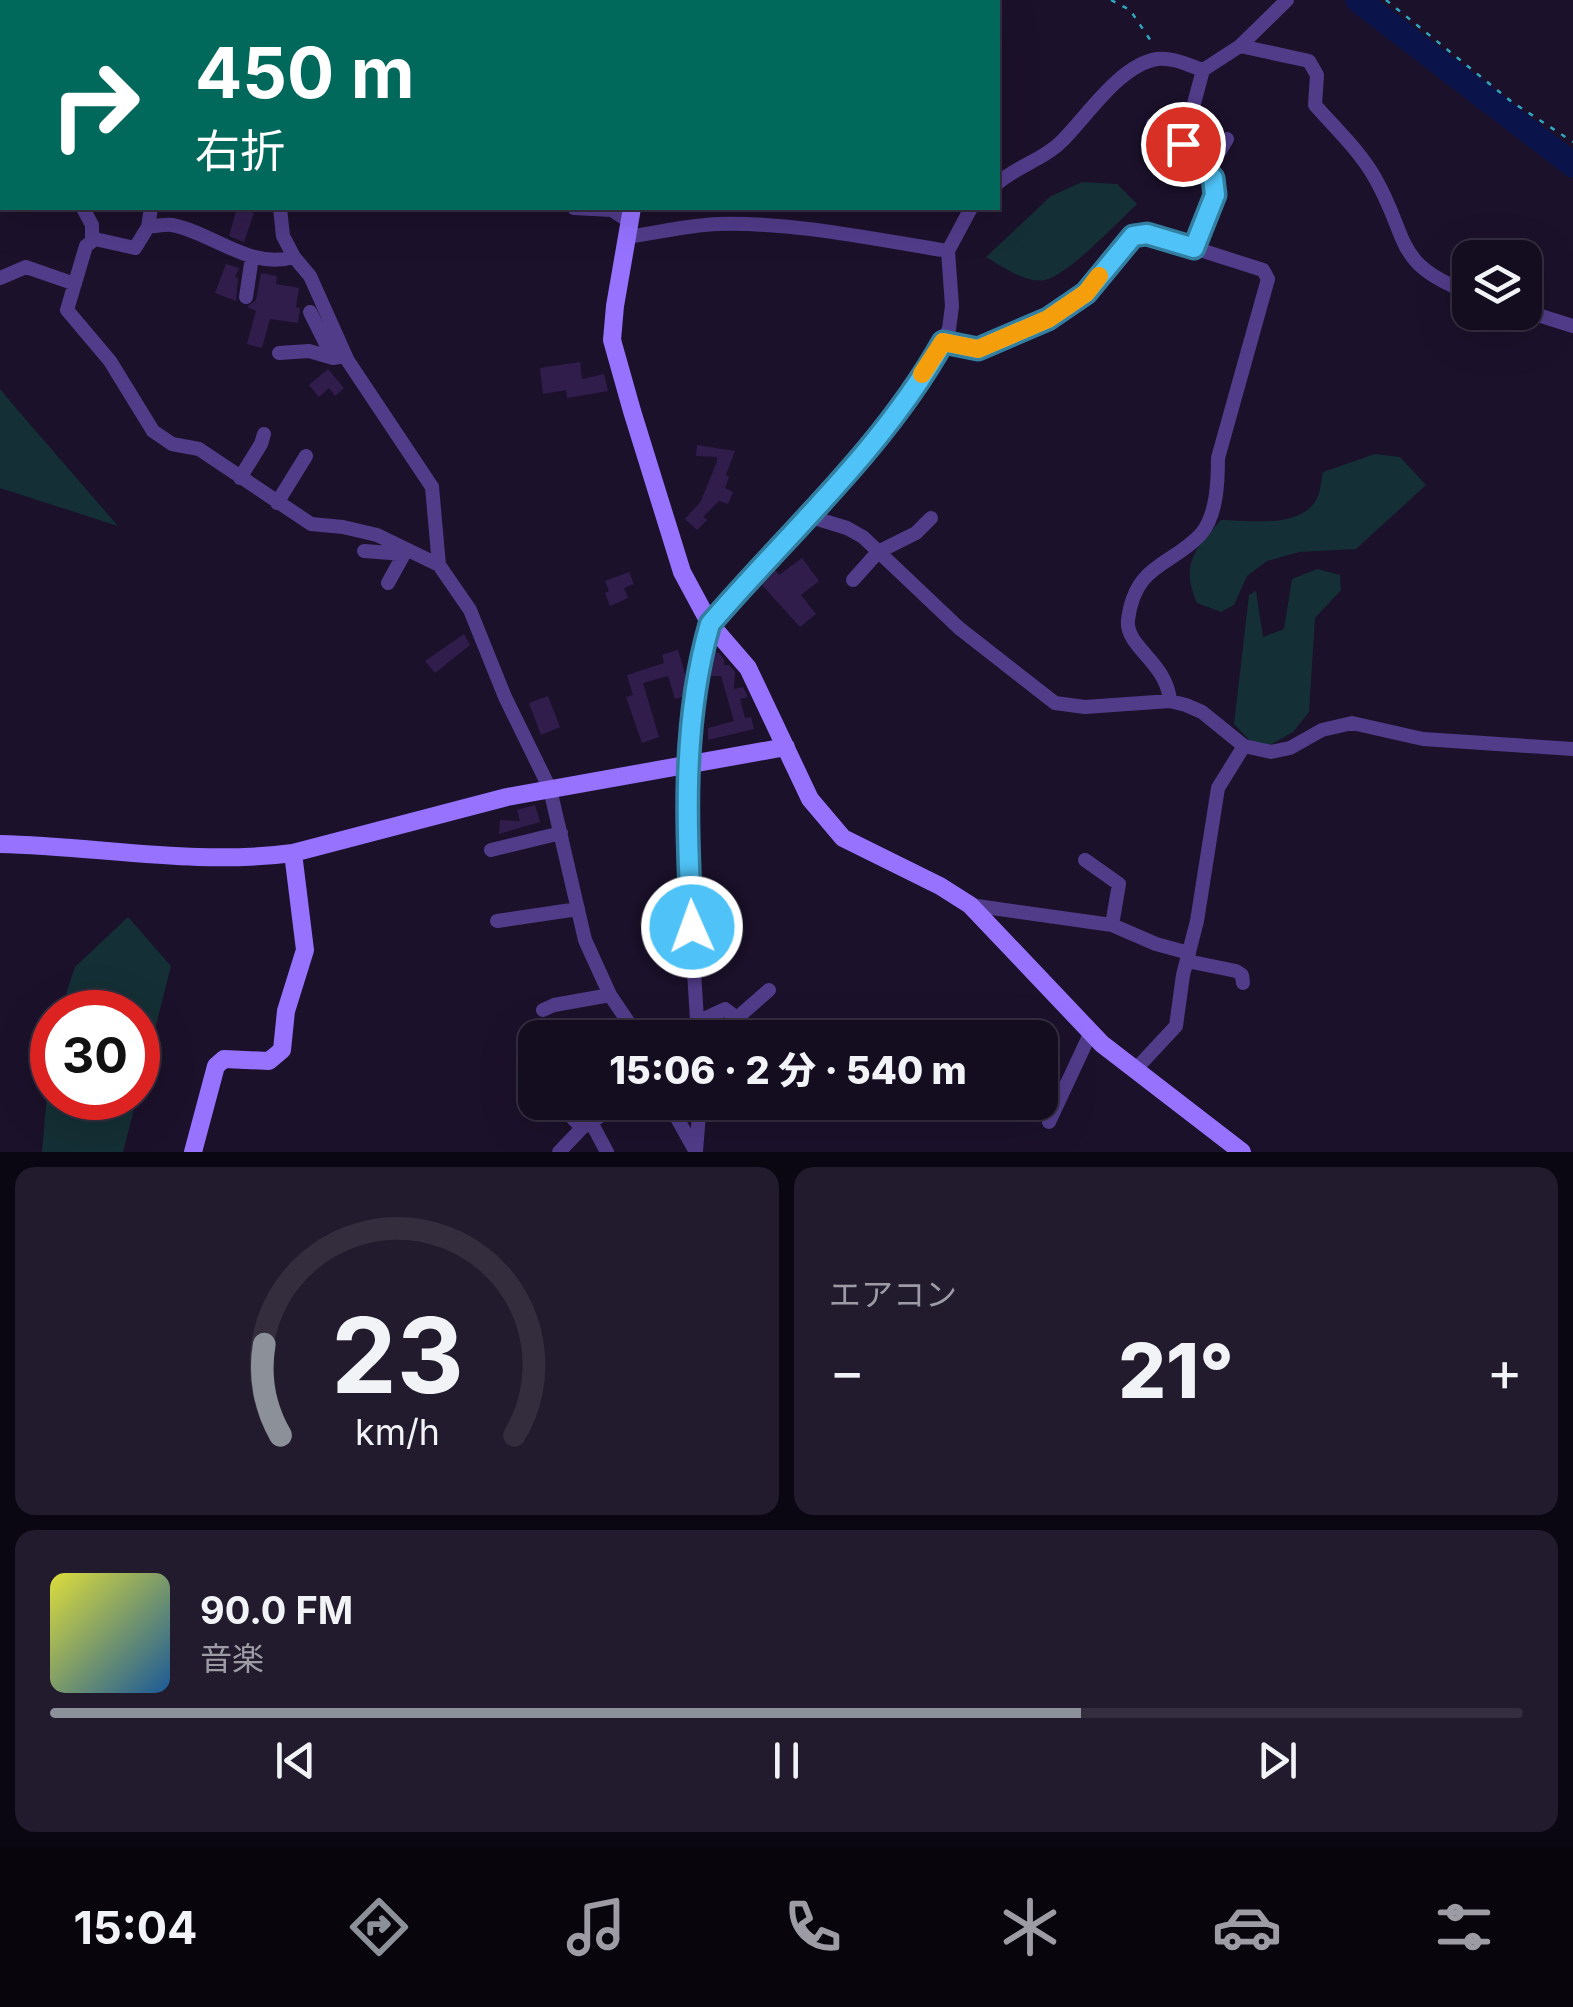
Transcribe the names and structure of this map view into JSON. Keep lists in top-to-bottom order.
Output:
{
  "page": {
    "turn": ["450 m", "右折"],
    "limit": "30",
    "trip": "15:06 · 2 分 · 540 m",
    "tile": "エアコン",
    "heat": ["−", "21°", "+"],
    "song": ["90.0 FM", "音楽"],
    "tabs": "15:04",
    "gauge": ["23", "km/h"]
  }
}
